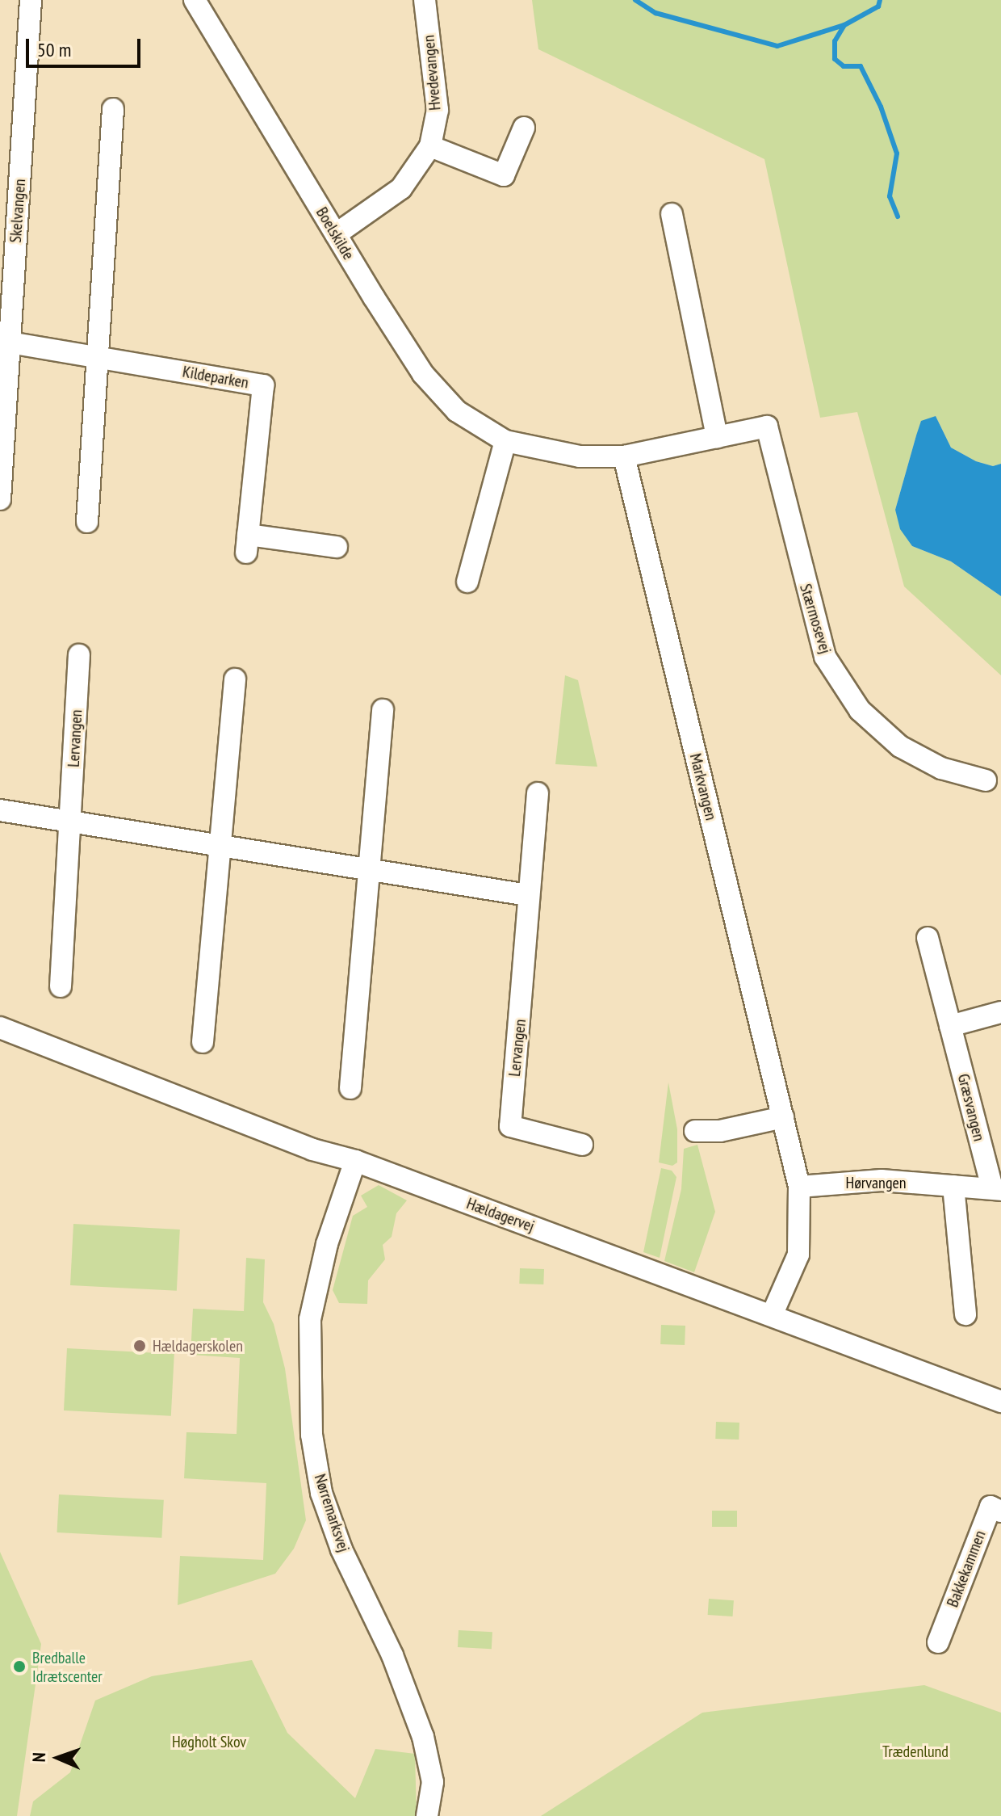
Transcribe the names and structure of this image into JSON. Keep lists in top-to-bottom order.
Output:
{
  "streets": {
    "street": [
      "Hvedevangen",
      "Skelvangen",
      "Boelskilde",
      "Kildeparken",
      "Stærmosevej",
      "Lervangen",
      "Markvangen",
      "Græsvangen",
      "Hørvangen",
      "Hældagervej",
      "Nørremarksvej",
      "Bakkekammen"
    ]
  },
  "crossings": [
    ["Hvedevangen", "Boelskilde"],
    ["Skelvangen", "Kildeparken"],
    ["Boelskilde", "Stærmosevej"],
    ["Boelskilde", "Markvangen"],
    ["Markvangen", "Hørvangen"],
    ["Markvangen", "Hældagervej"],
    ["Græsvangen", "Hørvangen"],
    ["Hældagervej", "Nørremarksvej"]
  ],
  "parks": ["Høgholt Skov", "Trædenlund"],
  "places": ["Hældagerskolen", "Bredballe Idrætscenter"],
  "scale_bar": "50 m",
  "north": "left"
}
